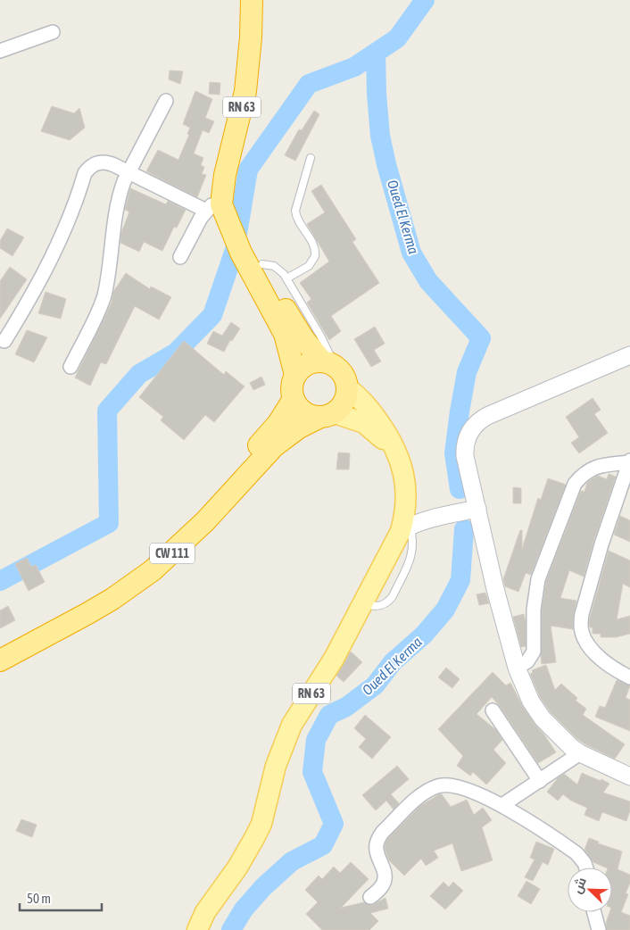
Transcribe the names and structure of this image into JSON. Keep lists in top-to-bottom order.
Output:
{
  "streets": {
    "highway": ["RN 63", "CW 111"]
  },
  "crossings": [
    ["RN 63", "CW 111"]
  ],
  "water": ["Oued El Kerma"],
  "scale_bar": "50 m",
  "north": "top left"
}
